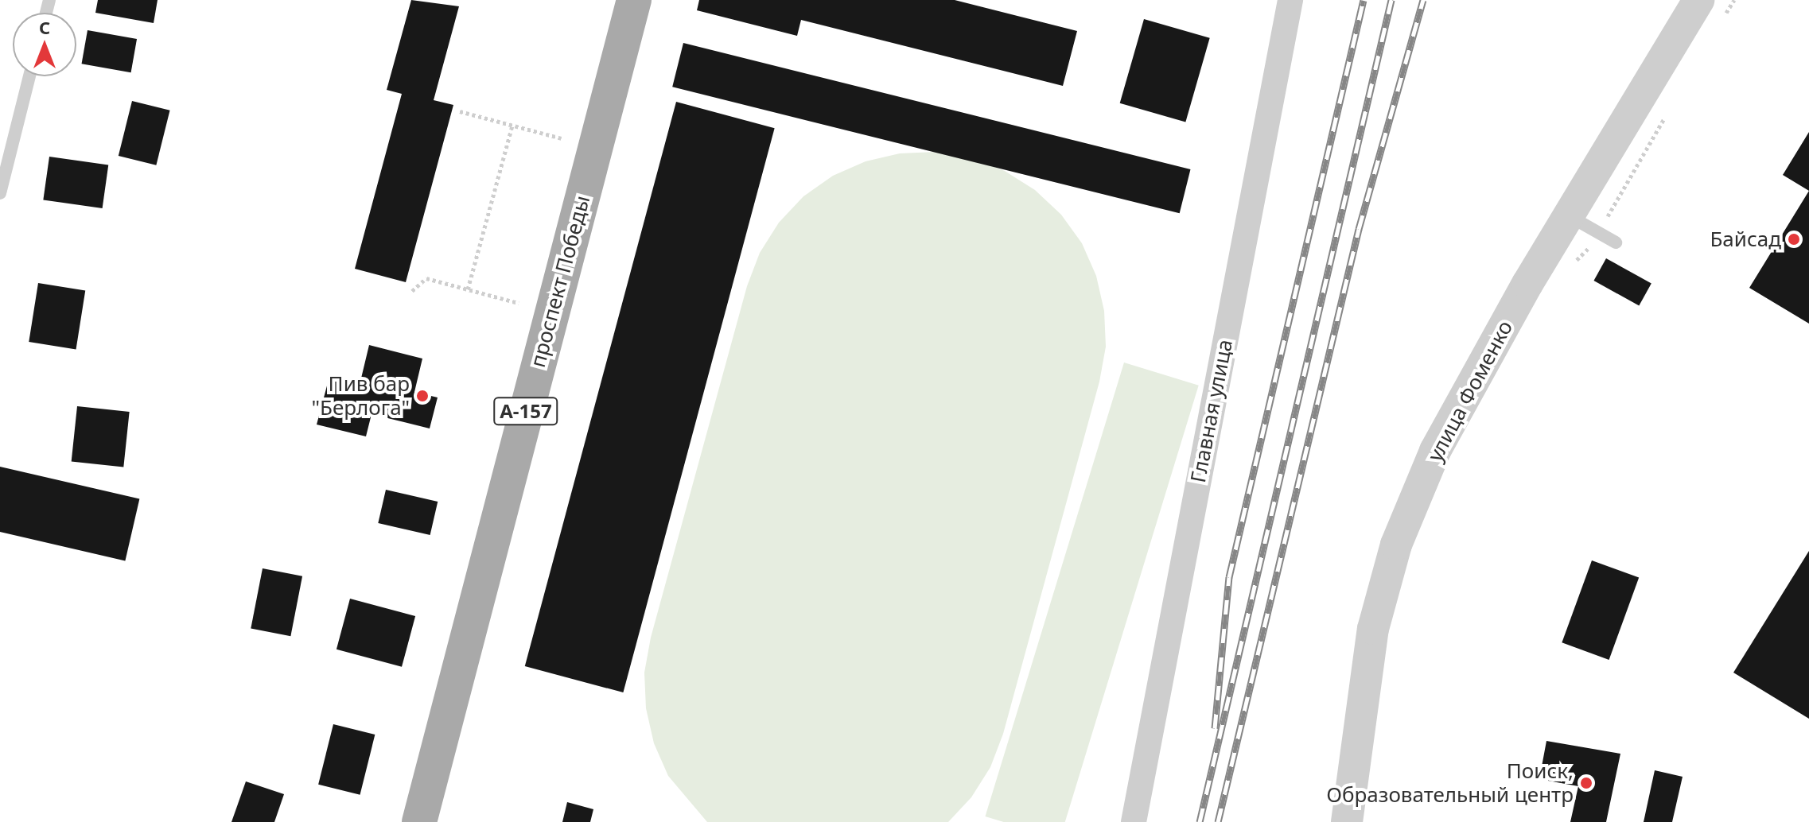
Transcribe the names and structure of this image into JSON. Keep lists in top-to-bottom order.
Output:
{
  "streets": {
    "main road": ["проспект Победы", "А-157"],
    "street": ["улица Фоменко", "Главная улица"]
  },
  "places": ["Байсад", "Пив бар \"Берлога\"", "Поиск, Образовательный центр"],
  "north": "top"
}
